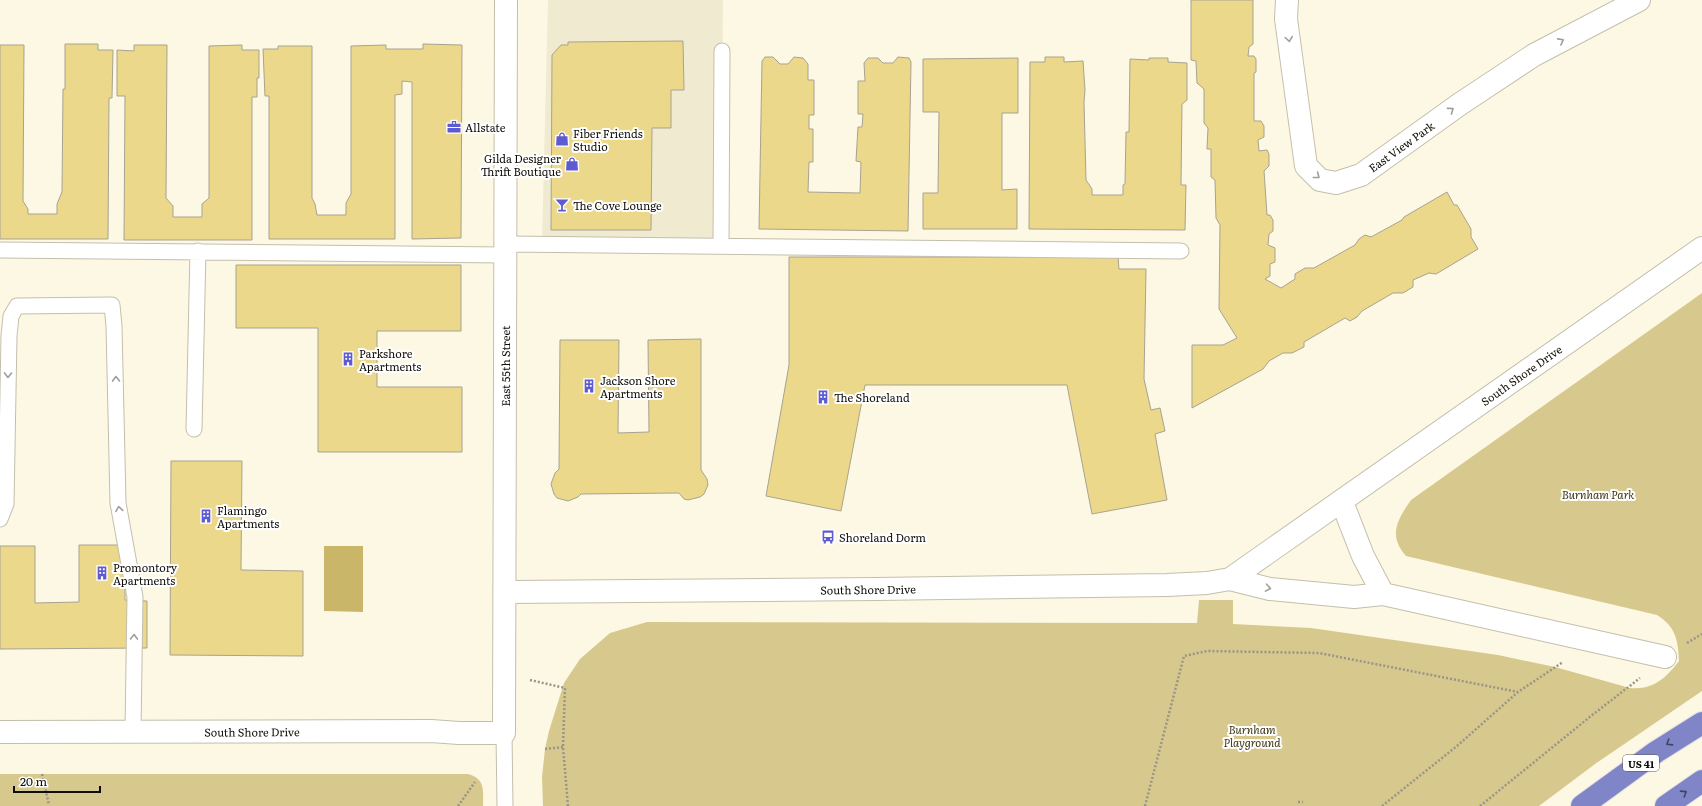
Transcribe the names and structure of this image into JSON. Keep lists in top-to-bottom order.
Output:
{
  "streets": {
    "highway": ["US 41"],
    "street": ["East View Park", "East 55th Street", "South Shore Drive"]
  },
  "crossings": [
    ["East 55th Street", "South Shore Drive"]
  ],
  "parks": ["Burnham Park", "Burnham Playground"],
  "places": {
    "office": ["Allstate"],
    "shop": ["Fiber Friends Studio", "Gilda Designer Thrift Boutique"],
    "bar": ["The Cove Lounge"],
    "building": [
      "Parkshore Apartments",
      "Jackson Shore Apartments",
      "The Shoreland",
      "Flamingo Apartments",
      "Promontory Apartments"
    ],
    "bus stop": ["Shoreland Dorm"]
  },
  "scale_bar": "20 m"
}
